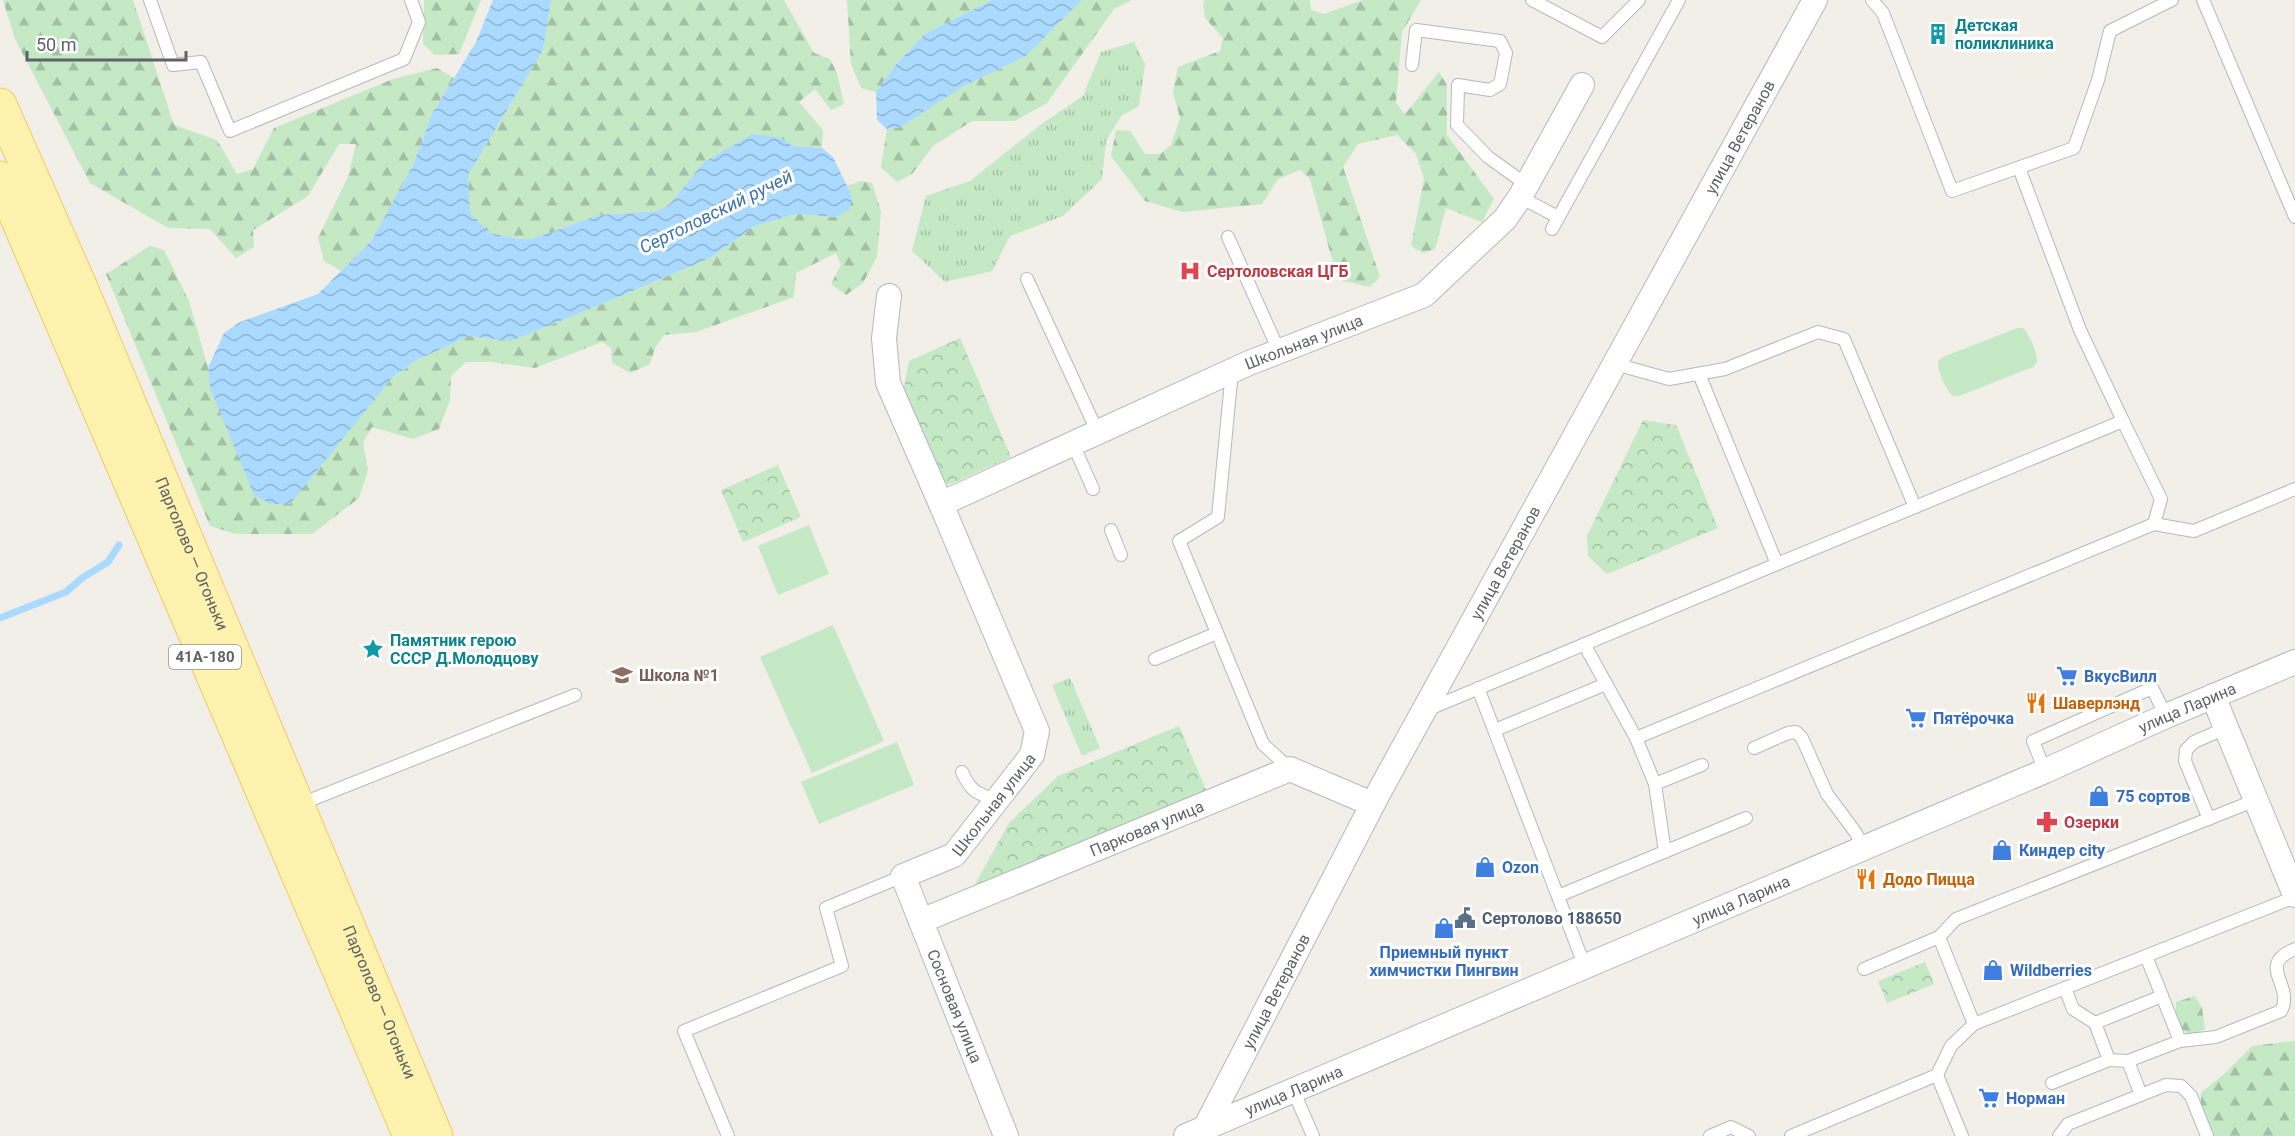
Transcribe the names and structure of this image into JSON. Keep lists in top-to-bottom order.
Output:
{
  "streets": {
    "main road": ["Парголово — Огоньки", "41А-180"],
    "street": [
      "улица Ветеранов",
      "Школьная улица",
      "улица Ларина",
      "Парковая улица",
      "Сосновая улица"
    ]
  },
  "crossings": [
    ["улица Ветеранов", "улица Ларина"],
    ["Школьная улица", "Сосновая улица"],
    ["Парковая улица", "Сосновая улица"]
  ],
  "water": ["Сертоловский ручей"],
  "places": {
    "building": ["Детская поликлиника"],
    "hospital": ["Сертоловская ЦГБ"],
    "place": ["Памятник герою СССР Д.Молодцову"],
    "school or university": ["Школа №1"],
    "supermarket": ["ВкусВилл", "Пятёрочка", "Норман"],
    "restaurant": ["Шаверлэнд", "Додо Пицца"],
    "shop": [
      "75 сортов",
      "Киндер city",
      "Ozon",
      "Приемный пункт химчистки Пингвин",
      "Wildberries"
    ],
    "pharmacy": ["Озерки"],
    "public building": ["Сертолово 188650"]
  },
  "scale_bar": "50 m"
}
